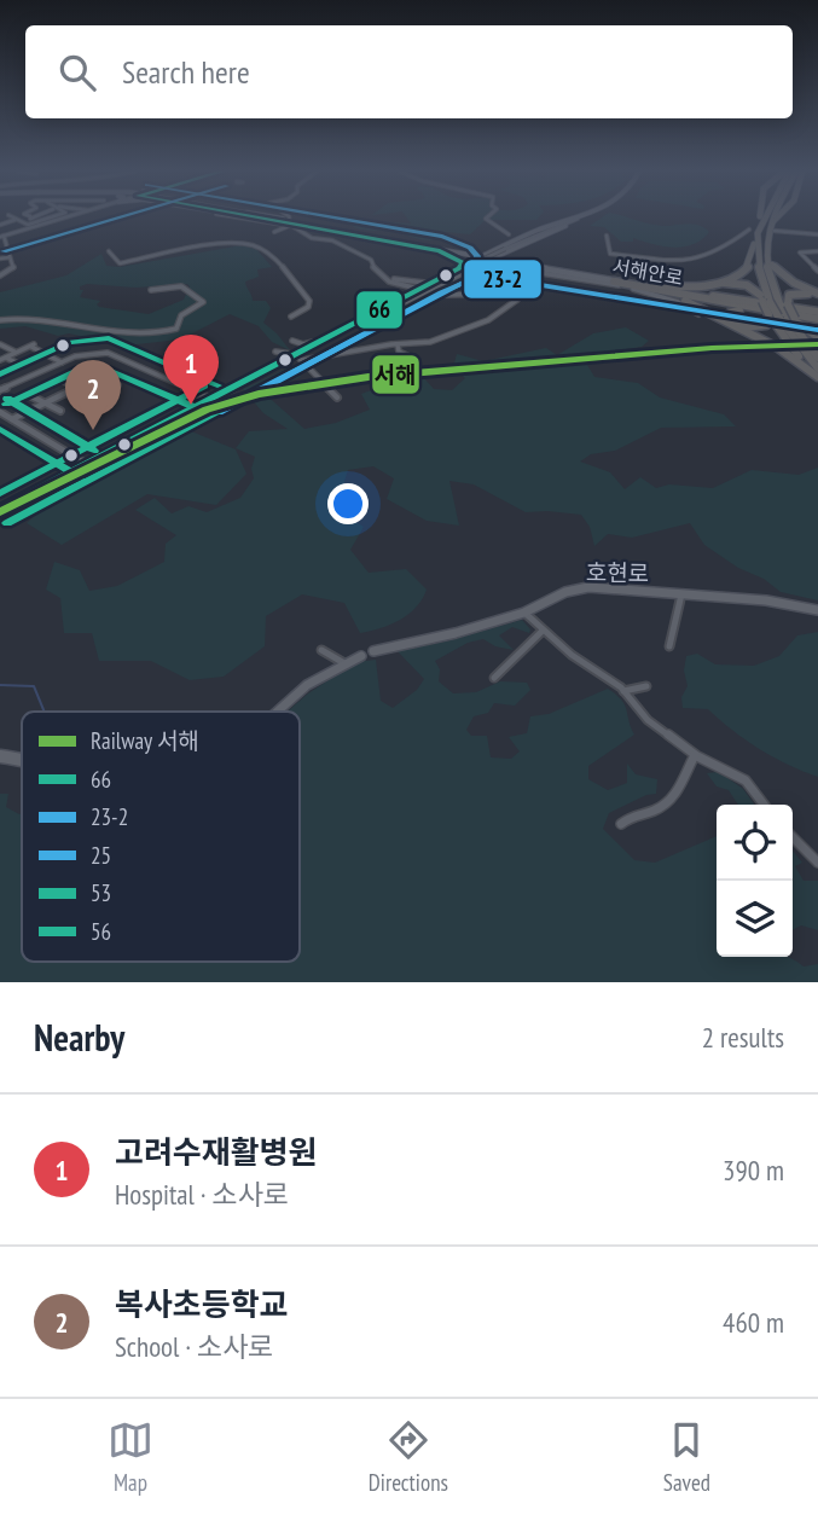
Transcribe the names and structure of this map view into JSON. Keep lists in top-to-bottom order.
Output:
{
  "streets": {
    "main road": ["서해안로", "호현로"]
  },
  "lines": [
    "transit line 66",
    "transit line 23-2",
    "transit line 25",
    "transit line 56",
    "rail line 서해",
    "transit line 53"
  ],
  "legend": [
    "Railway 서해",
    "66",
    "23-2",
    "25",
    "53",
    "56"
  ],
  "page": {
    "search": "Search here",
    "pins": ["1", "2"],
    "heading": ["Nearby", "2 results"],
    "list": [
      {
        "mark": "1",
        "name": "고려수재활병원",
        "note": "Hospital · 소사로",
        "value": "390 m"
      },
      {
        "mark": "2",
        "name": "복사초등학교",
        "note": "School · 소사로",
        "value": "460 m"
      }
    ],
    "nav": ["Map", "Directions", "Saved"]
  }
}
